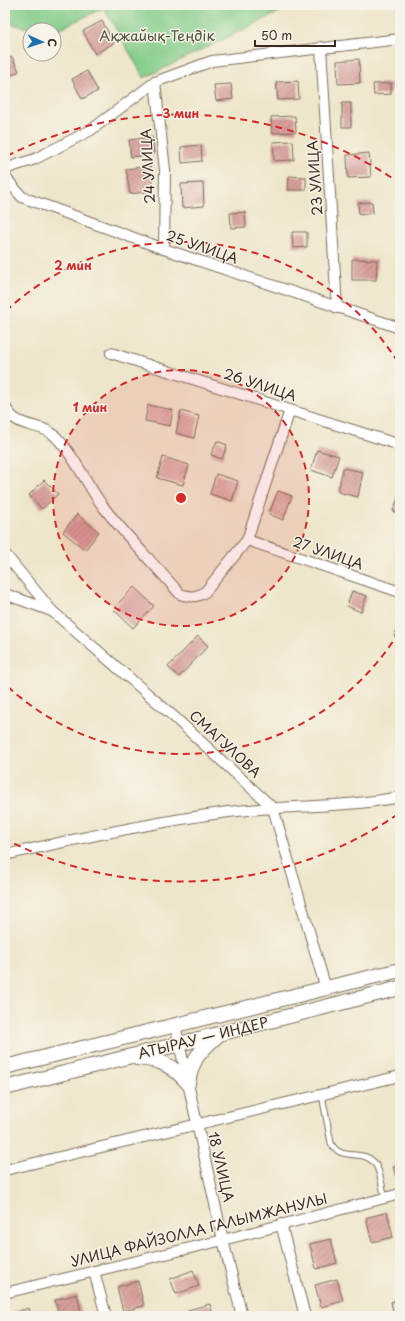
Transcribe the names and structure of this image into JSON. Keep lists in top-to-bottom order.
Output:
{
  "streets": {
    "main road": ["АТЫРАУ — ИНДЕР"],
    "street": [
      "24 УЛИЦА",
      "23 УЛИЦА",
      "25 УЛИЦА",
      "26 УЛИЦА",
      "27 УЛИЦА",
      "СМАГУЛОВА",
      "18 УЛИЦА",
      "УЛИЦА ФАЙЗОЛЛА ГАЛЫМЖАНУЛЫ"
    ]
  },
  "crossings": [
    ["24 УЛИЦА", "25 УЛИЦА"],
    ["23 УЛИЦА", "25 УЛИЦА"],
    ["АТЫРАУ — ИНДЕР", "18 УЛИЦА"],
    ["18 УЛИЦА", "УЛИЦА ФАЙЗОЛЛА ГАЛЫМЖАНУЛЫ"]
  ],
  "parks": ["Ақжайық-Теңдік"],
  "scale_bar": "50 m",
  "north": "right",
  "rings": ["3 мин", "2 мин", "1 мин"]
}
